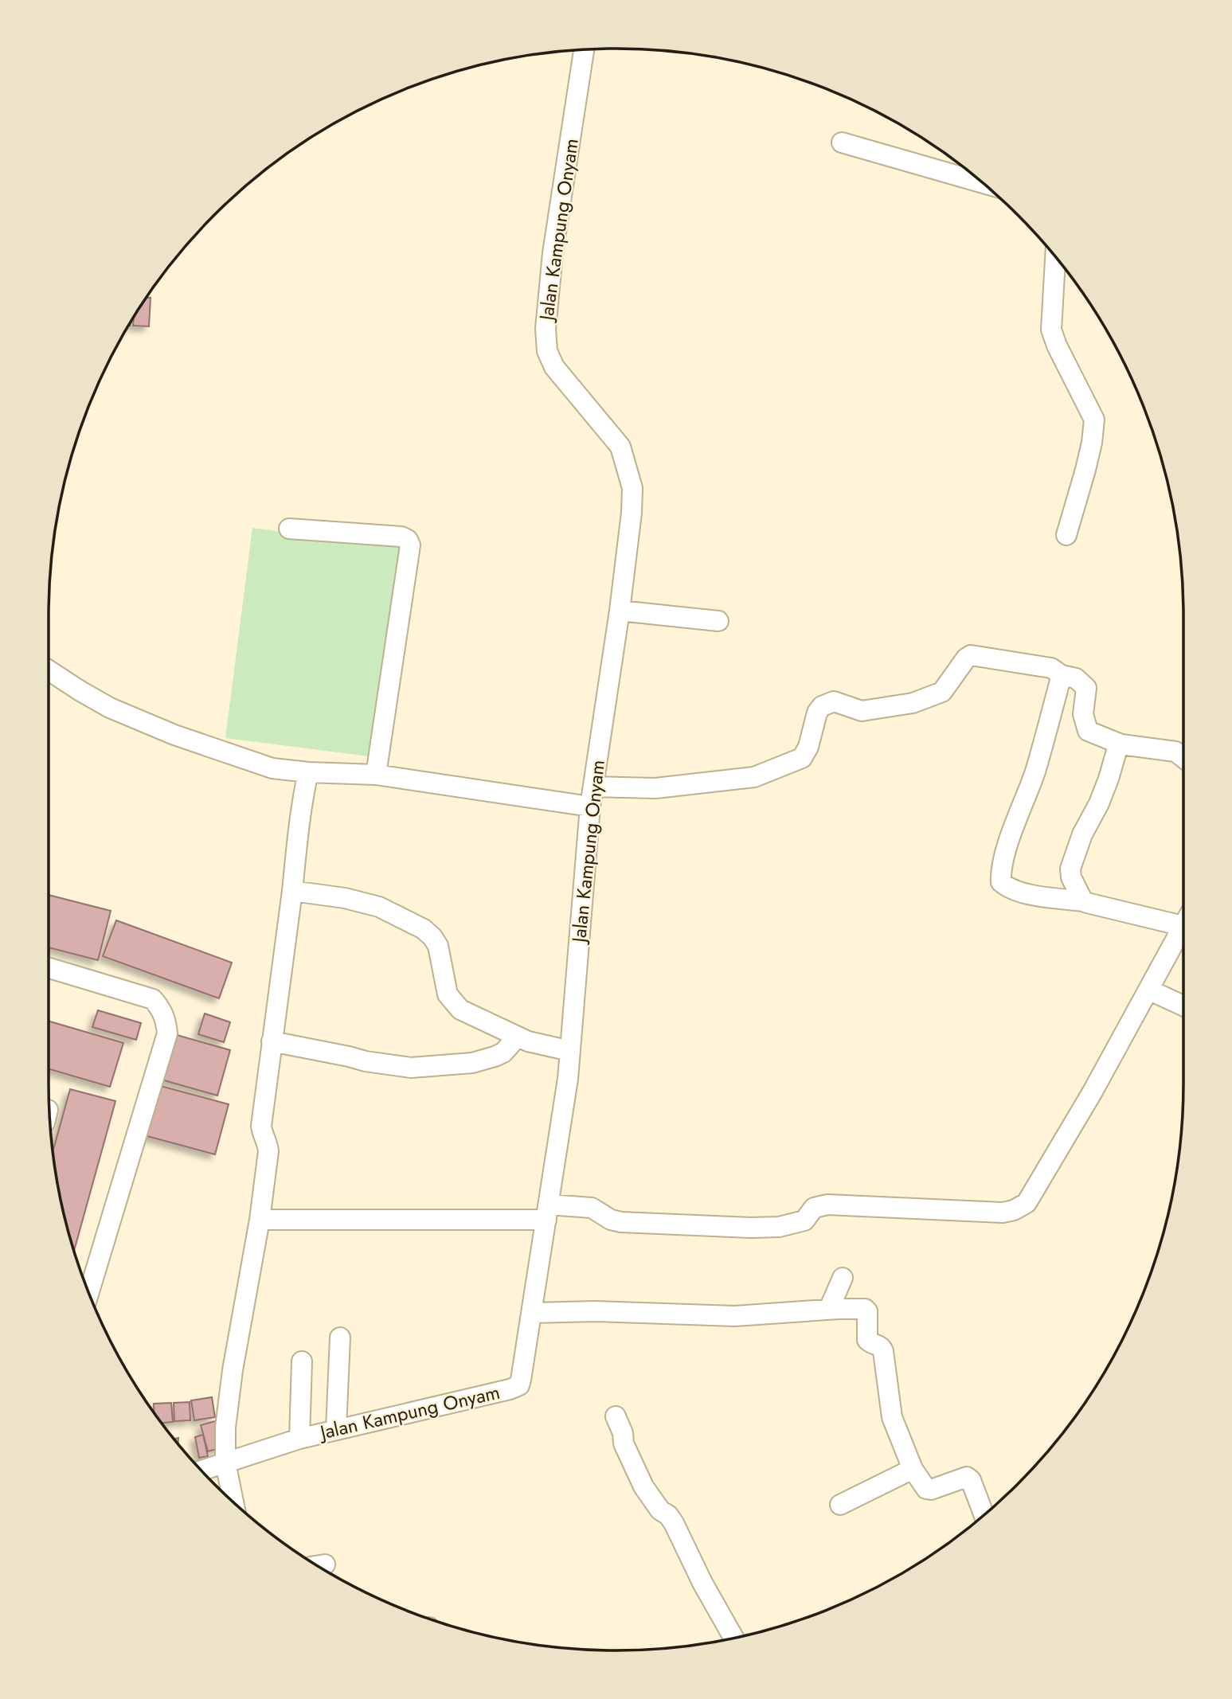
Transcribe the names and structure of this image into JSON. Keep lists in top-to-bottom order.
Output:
{
  "streets": {
    "street": ["Jalan Kampung Onyam"]
  }
}
